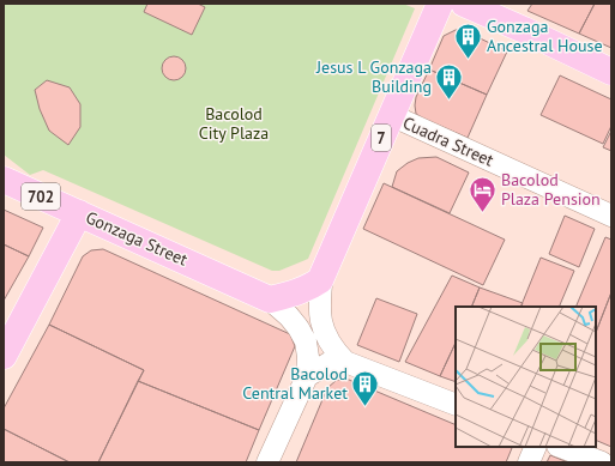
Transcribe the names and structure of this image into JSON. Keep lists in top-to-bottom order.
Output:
{
  "streets": {
    "main road": ["7", "702", "Gonzaga Street"],
    "street": ["Cuadra Street"]
  },
  "crossings": [
    ["7", "Cuadra Street"],
    ["7", "Gonzaga Street"]
  ],
  "parks": ["Bacolod City Plaza"],
  "places": {
    "building": ["Gonzaga Ancestral House", "Jesus L Gonzaga Building", "Bacolod Central Market"],
    "hotel": ["Bacolod Plaza Pension"]
  }
}
